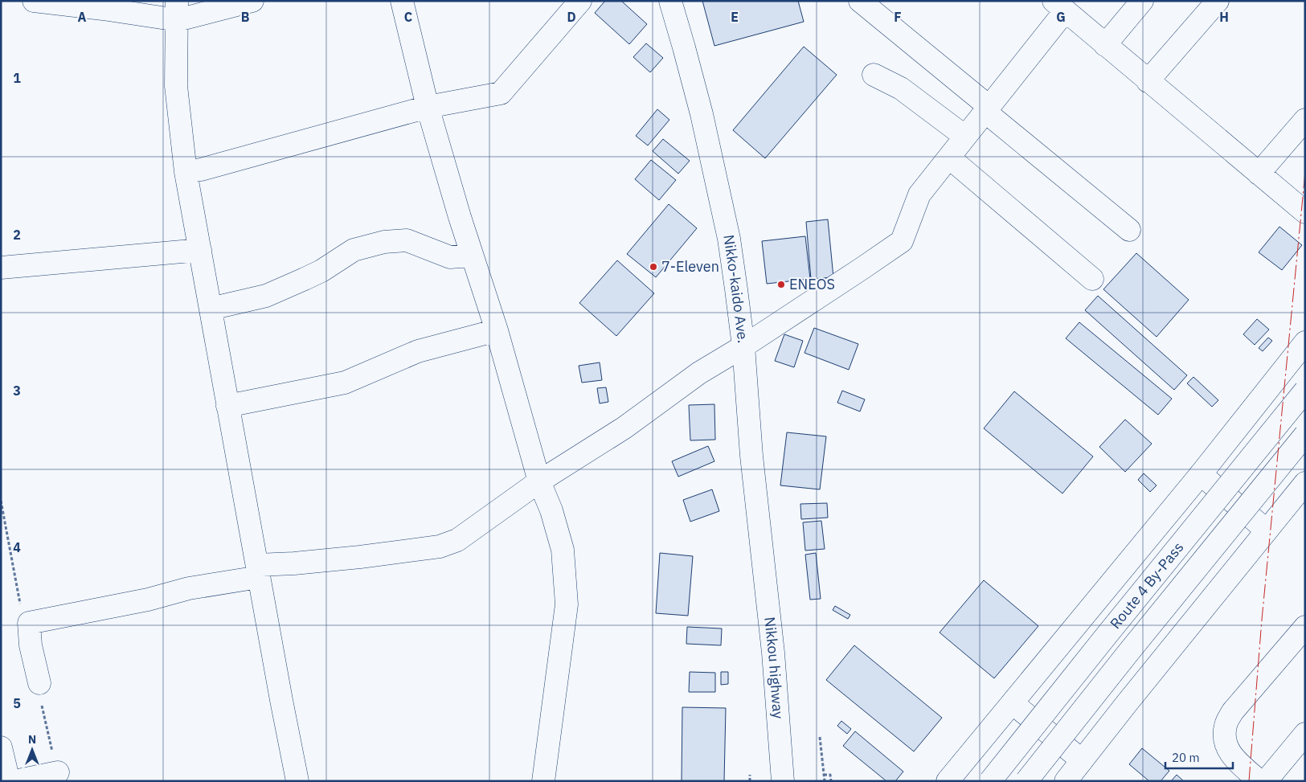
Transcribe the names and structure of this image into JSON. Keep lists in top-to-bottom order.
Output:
{
  "streets": {
    "main road": ["Nikko-kaido Ave.", "Route 4 By-Pass"]
  },
  "places": ["7-Eleven", "ENEOS"],
  "scale_bar": "20 m",
  "north": "top",
  "grid": {
    "columns": [
      "A",
      "B",
      "C",
      "D",
      "E",
      "F",
      "G",
      "H"
    ],
    "rows": [
      "1",
      "2",
      "3",
      "4",
      "5"
    ]
  }
}
